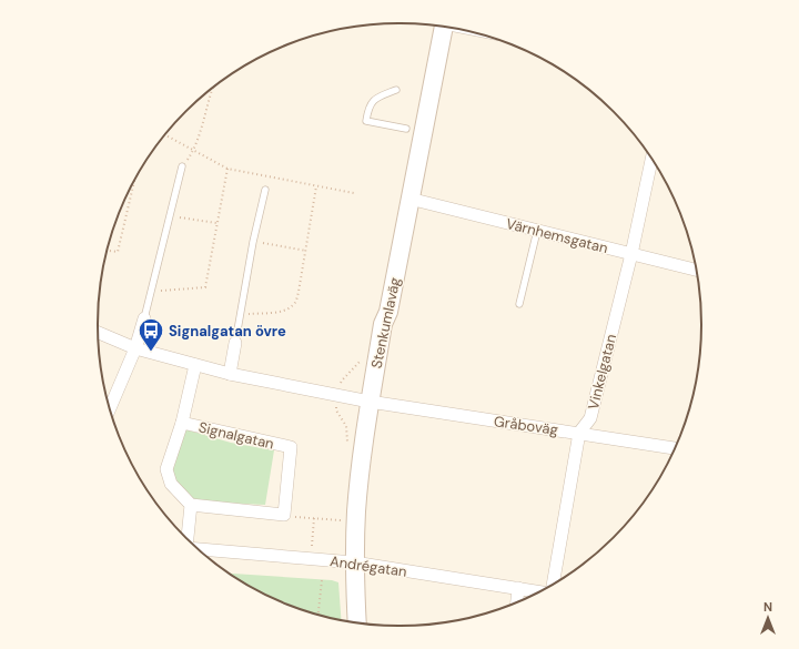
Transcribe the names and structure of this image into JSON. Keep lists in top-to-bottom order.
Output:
{
  "streets": {
    "street": [
      "Värnhemsgatan",
      "Stenkumlaväg",
      "Vinkelgatan",
      "Gråboväg",
      "Signalgatan",
      "Andrégatan"
    ]
  },
  "crossings": [
    ["Värnhemsgatan", "Stenkumlaväg"],
    ["Värnhemsgatan", "Vinkelgatan"],
    ["Stenkumlaväg", "Gråboväg"],
    ["Stenkumlaväg", "Andrégatan"],
    ["Vinkelgatan", "Gråboväg"]
  ],
  "places": {
    "bus stop": ["Signalgatan övre"]
  },
  "north": "top"
}
